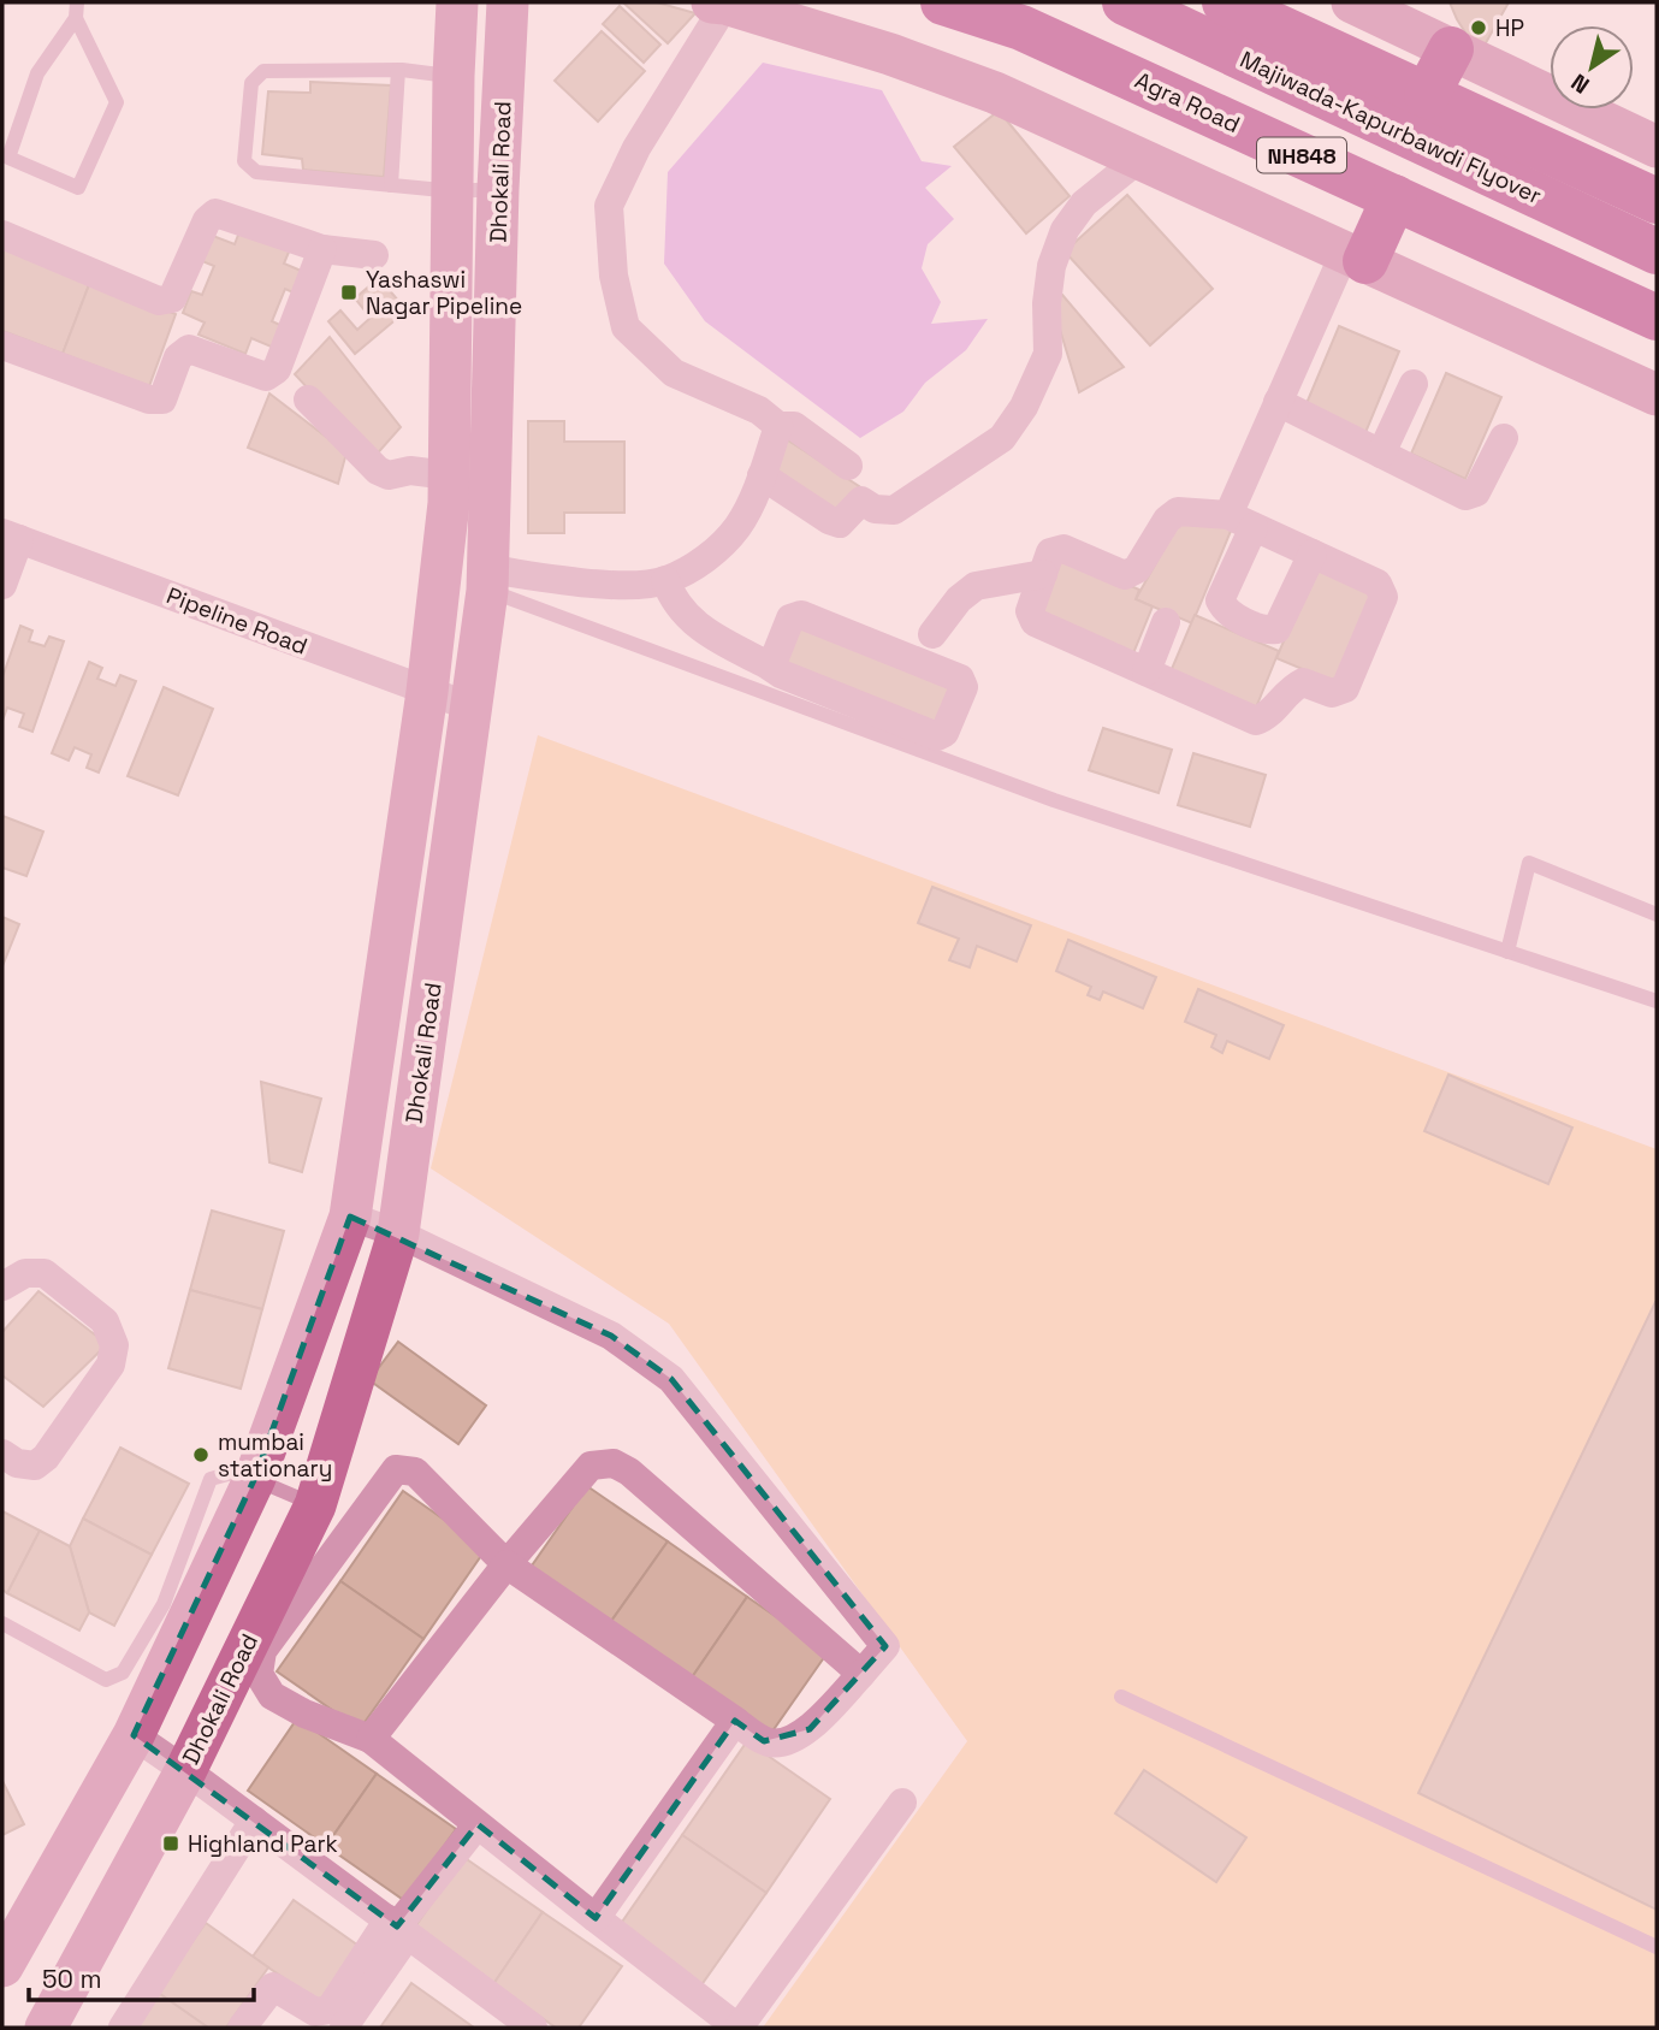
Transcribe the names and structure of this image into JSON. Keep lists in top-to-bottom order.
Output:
{
  "streets": {
    "highway": ["Agra Road", "Majiwada-Kapurbawdi Flyover", "NH848"],
    "street": ["Dhokali Road", "Pipeline Road"]
  },
  "crossings": [
    ["Dhokali Road", "Pipeline Road"]
  ],
  "places": {
    "other": ["HP", "mumbai stationary"],
    "transit": ["Yashaswi Nagar Pipeline", "Highland Park"]
  },
  "scale_bar": "50 m",
  "north": "bottom left"
}
